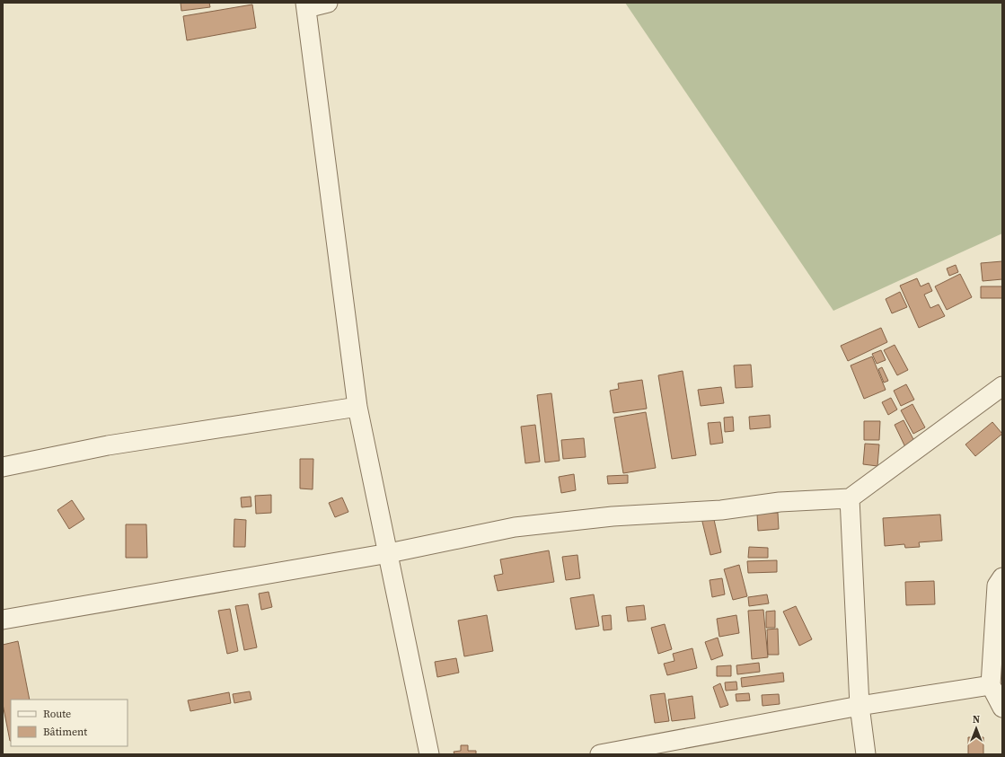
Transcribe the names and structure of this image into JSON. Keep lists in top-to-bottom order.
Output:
{
  "legend": ["Route", "Bâtiment"],
  "north": "top"
}
